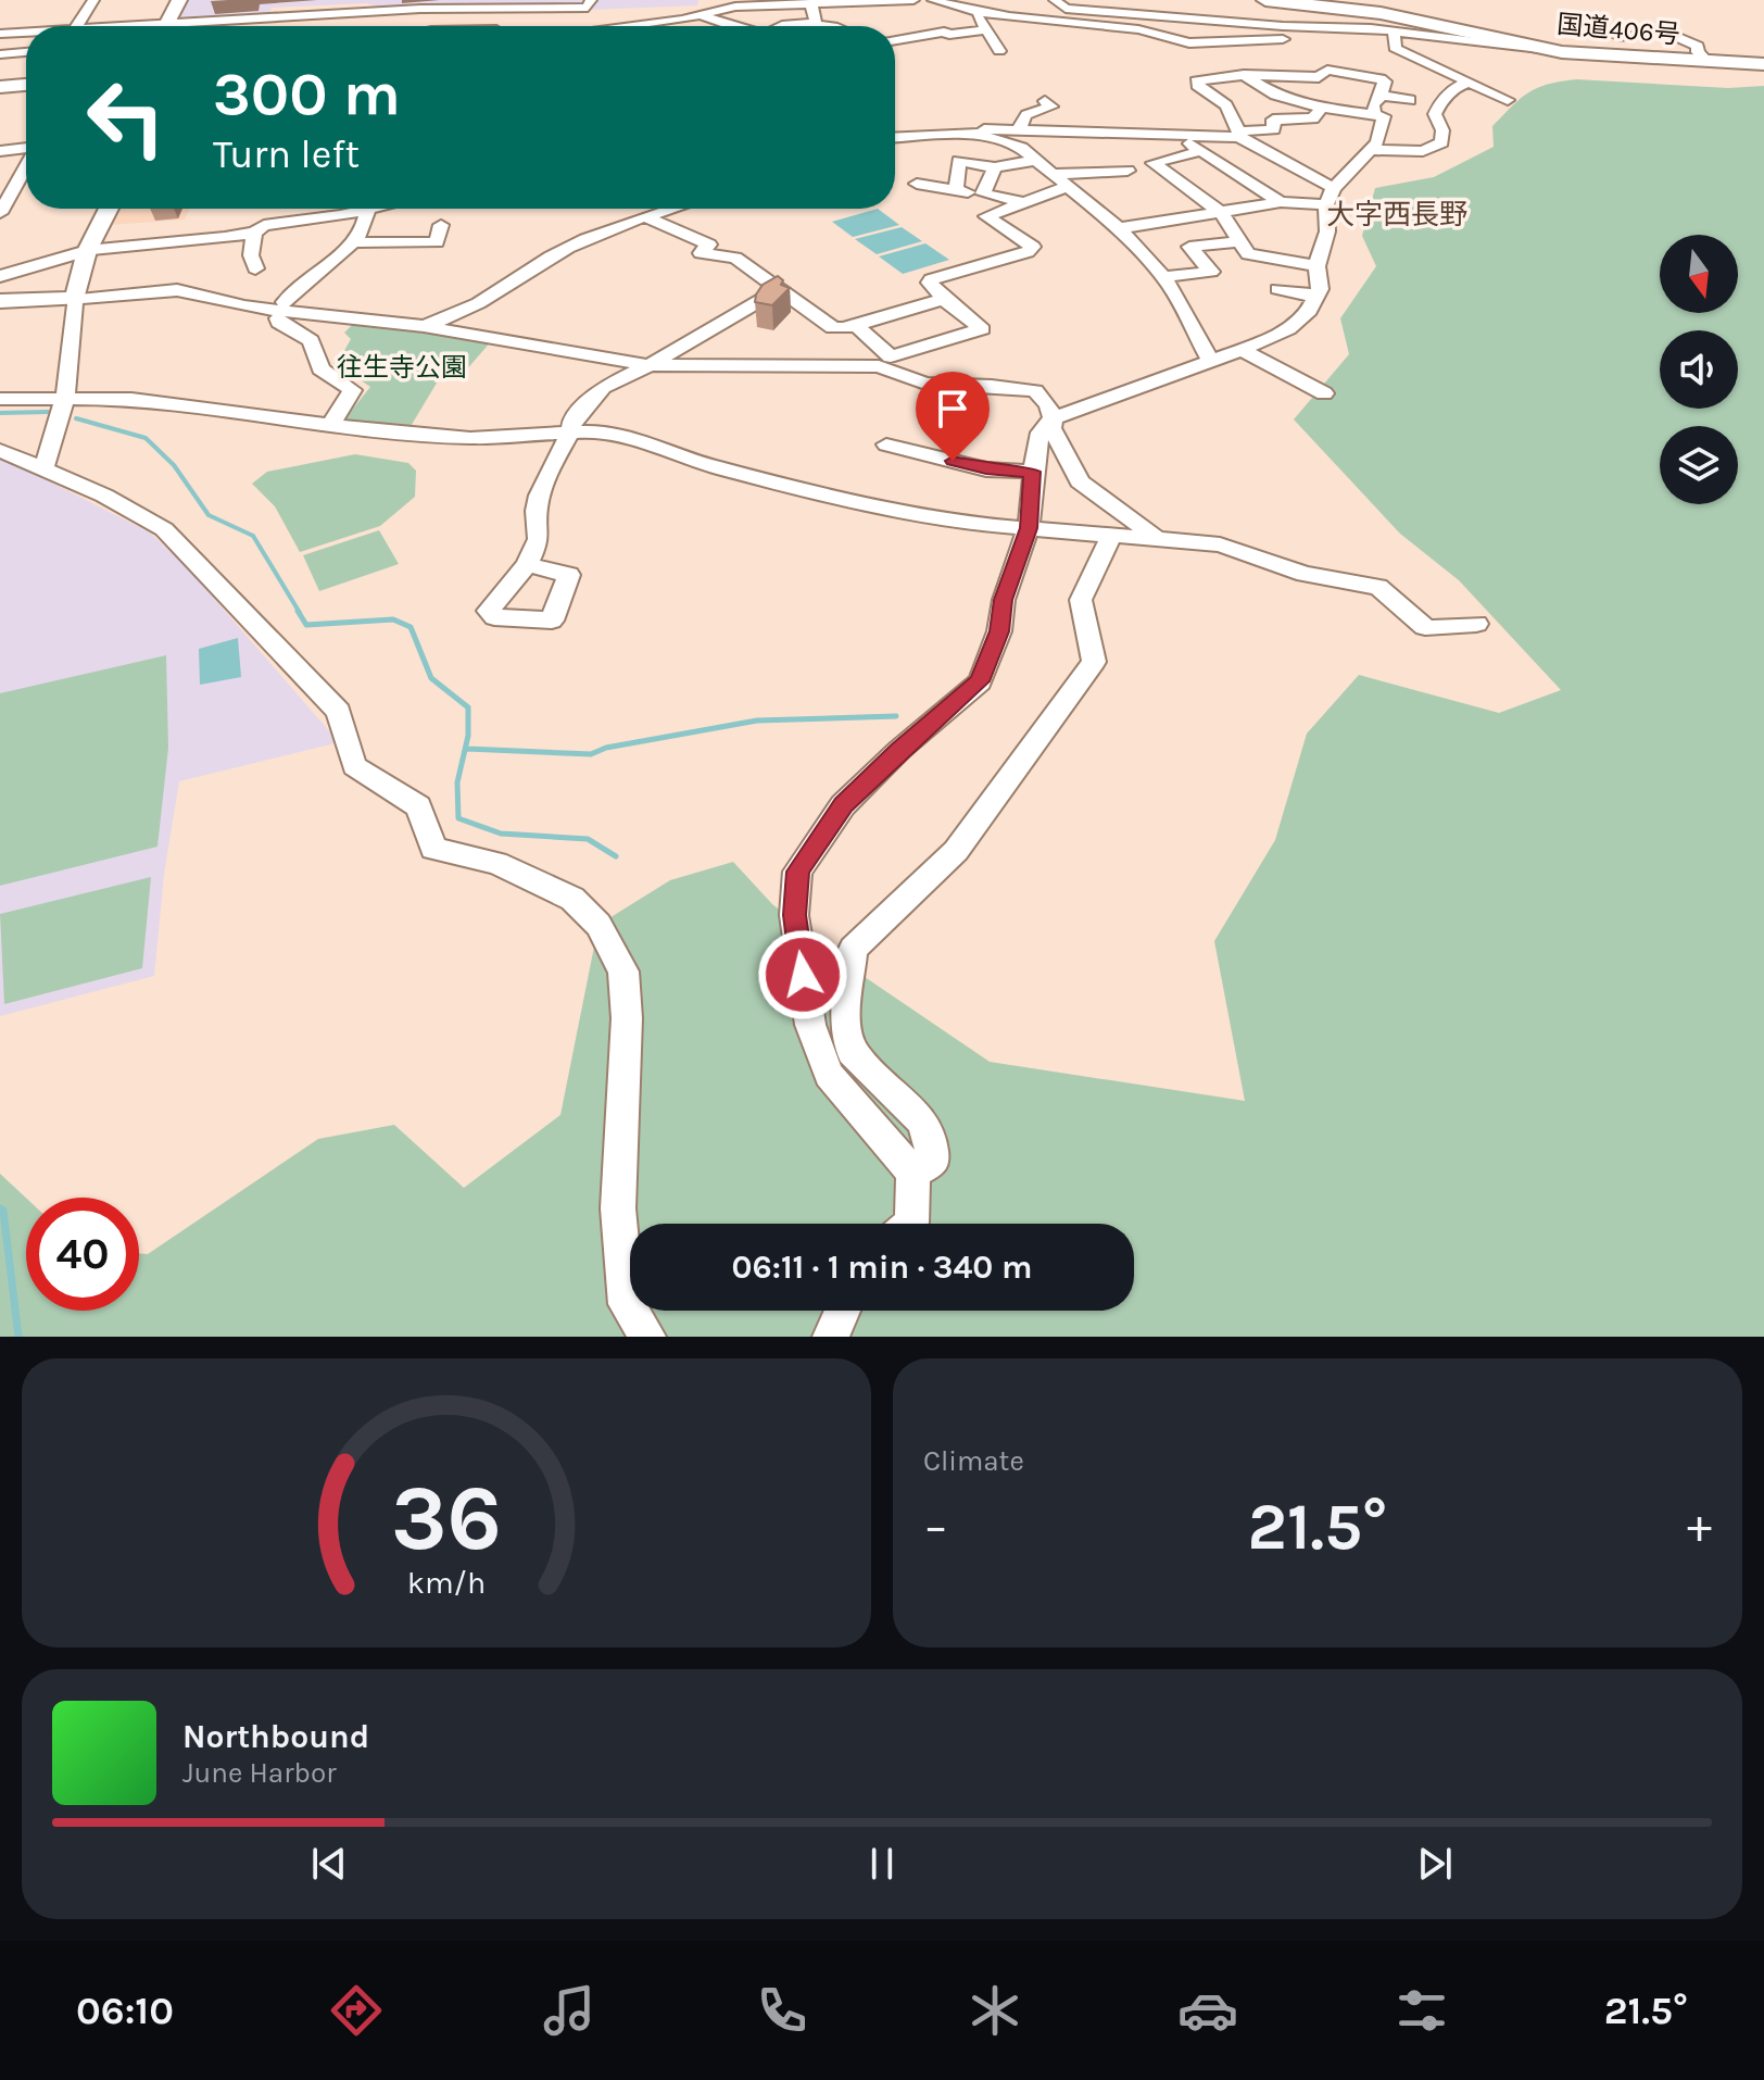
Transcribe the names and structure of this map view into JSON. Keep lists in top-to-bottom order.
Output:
{
  "streets": {
    "highway": ["国道406号"]
  },
  "districts": ["大字西長野"],
  "parks": ["往生寺公園"],
  "north": "bottom",
  "page": {
    "turn": ["300 m", "Turn left"],
    "limit": "40",
    "trip": "06:11 · 1 min · 340 m",
    "tile": "Climate",
    "heat": ["−", "21.5°", "+"],
    "song": ["Northbound", "June Harbor"],
    "tabs": ["06:10", "21.5°"],
    "gauge": ["36", "km/h"]
  }
}
